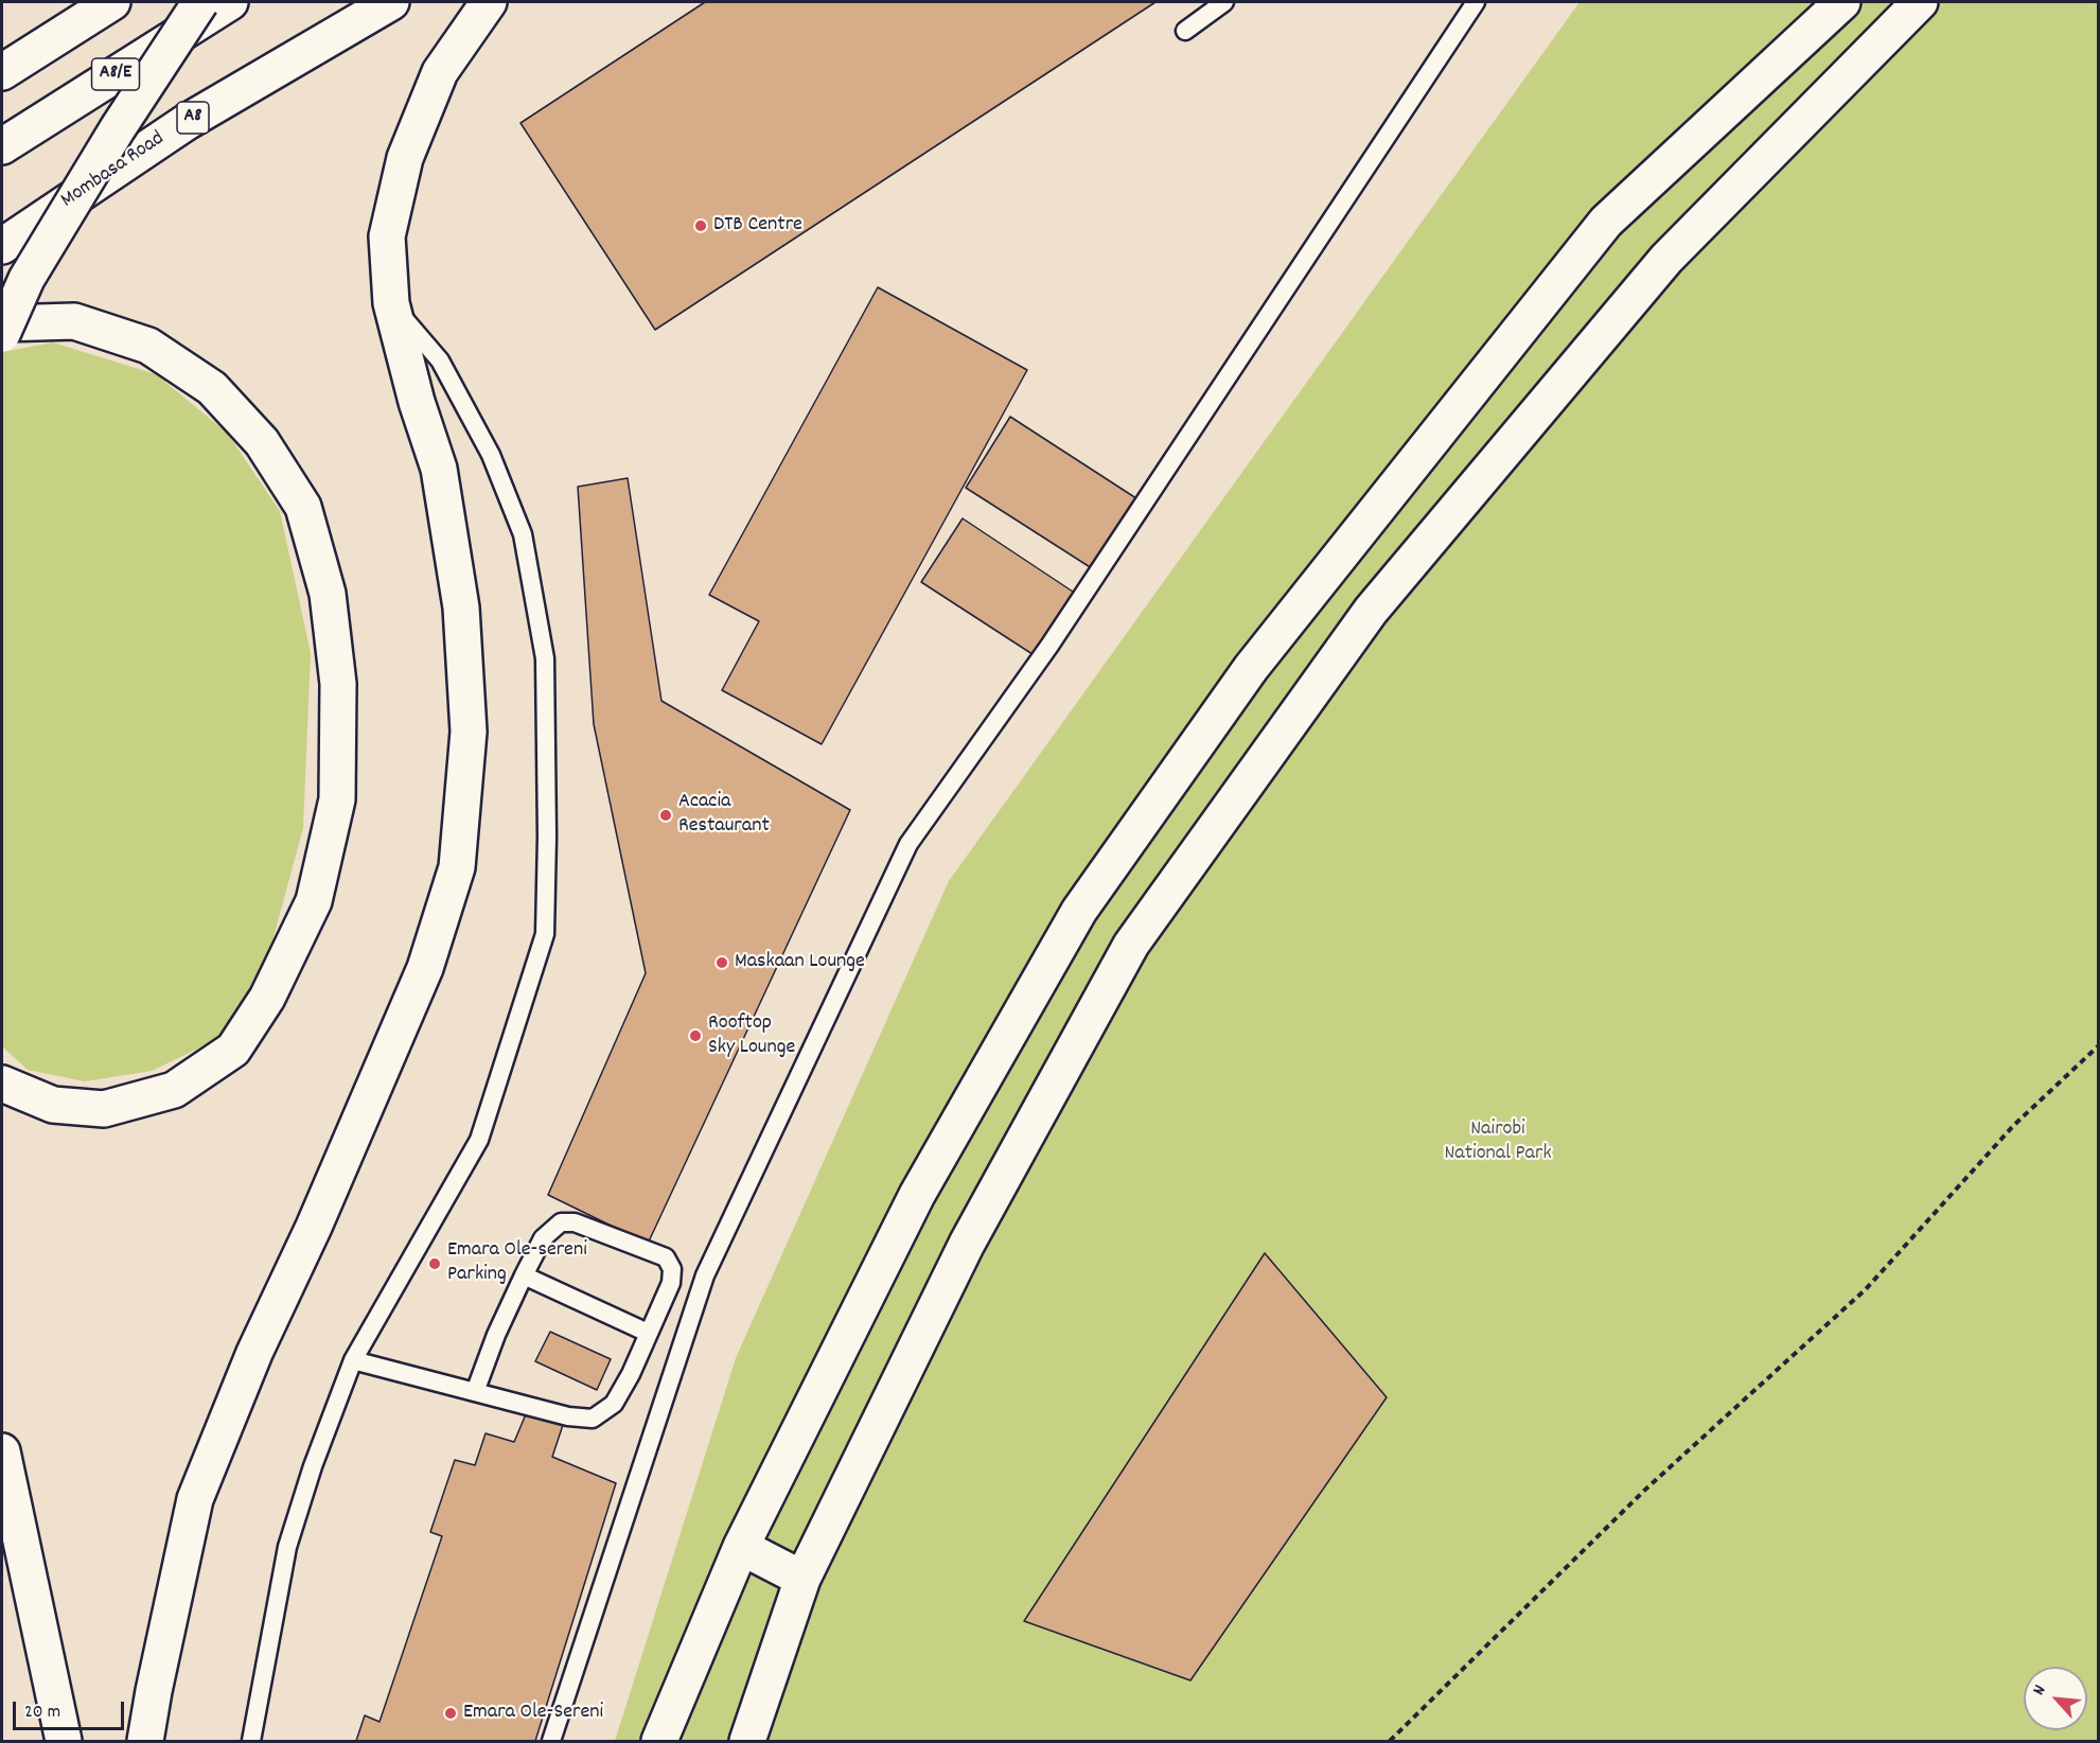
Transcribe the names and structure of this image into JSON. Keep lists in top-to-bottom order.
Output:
{
  "streets": {
    "main road": ["A8/E", "A8", "Mombasa Road"]
  },
  "parks": ["Nairobi National Park"],
  "places": [
    "DTB Centre",
    "Acacia Restaurant",
    "Maskaan Lounge",
    "Rooftop Sky Lounge",
    "Emara Ole-sereni Parking",
    "Emara Ole-Sereni"
  ],
  "scale_bar": "20 m",
  "north": "top left"
}
